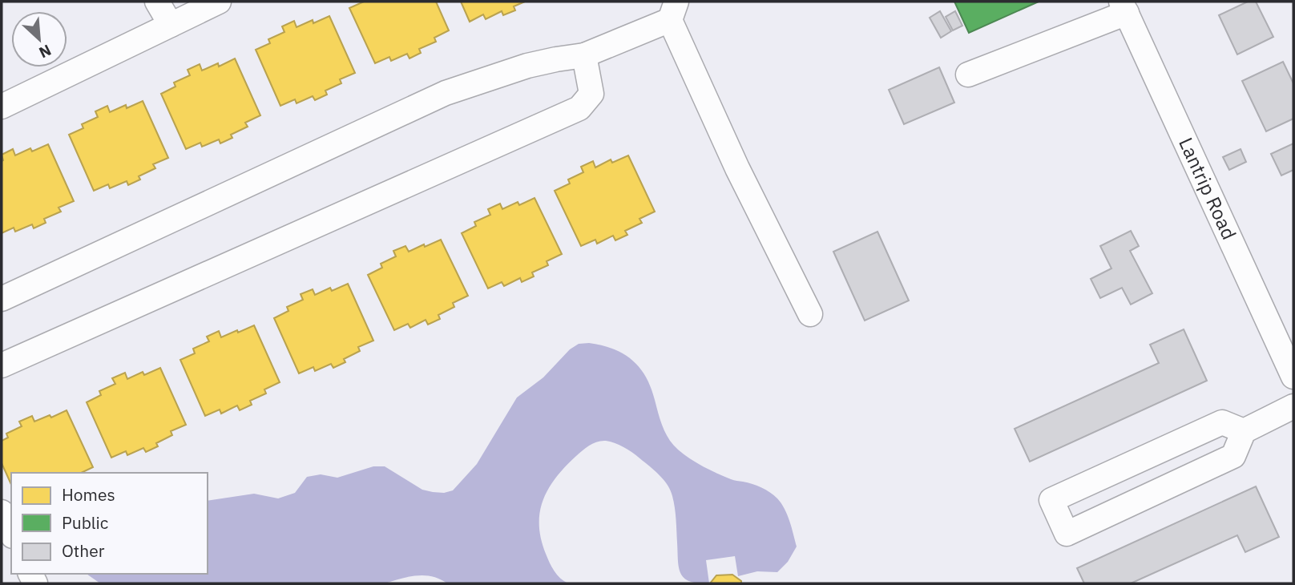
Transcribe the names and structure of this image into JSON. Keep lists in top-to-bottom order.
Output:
{
  "streets": {
    "street": ["Lantrip Road"]
  },
  "legend": ["Homes", "Public", "Other"],
  "north": "bottom right"
}
